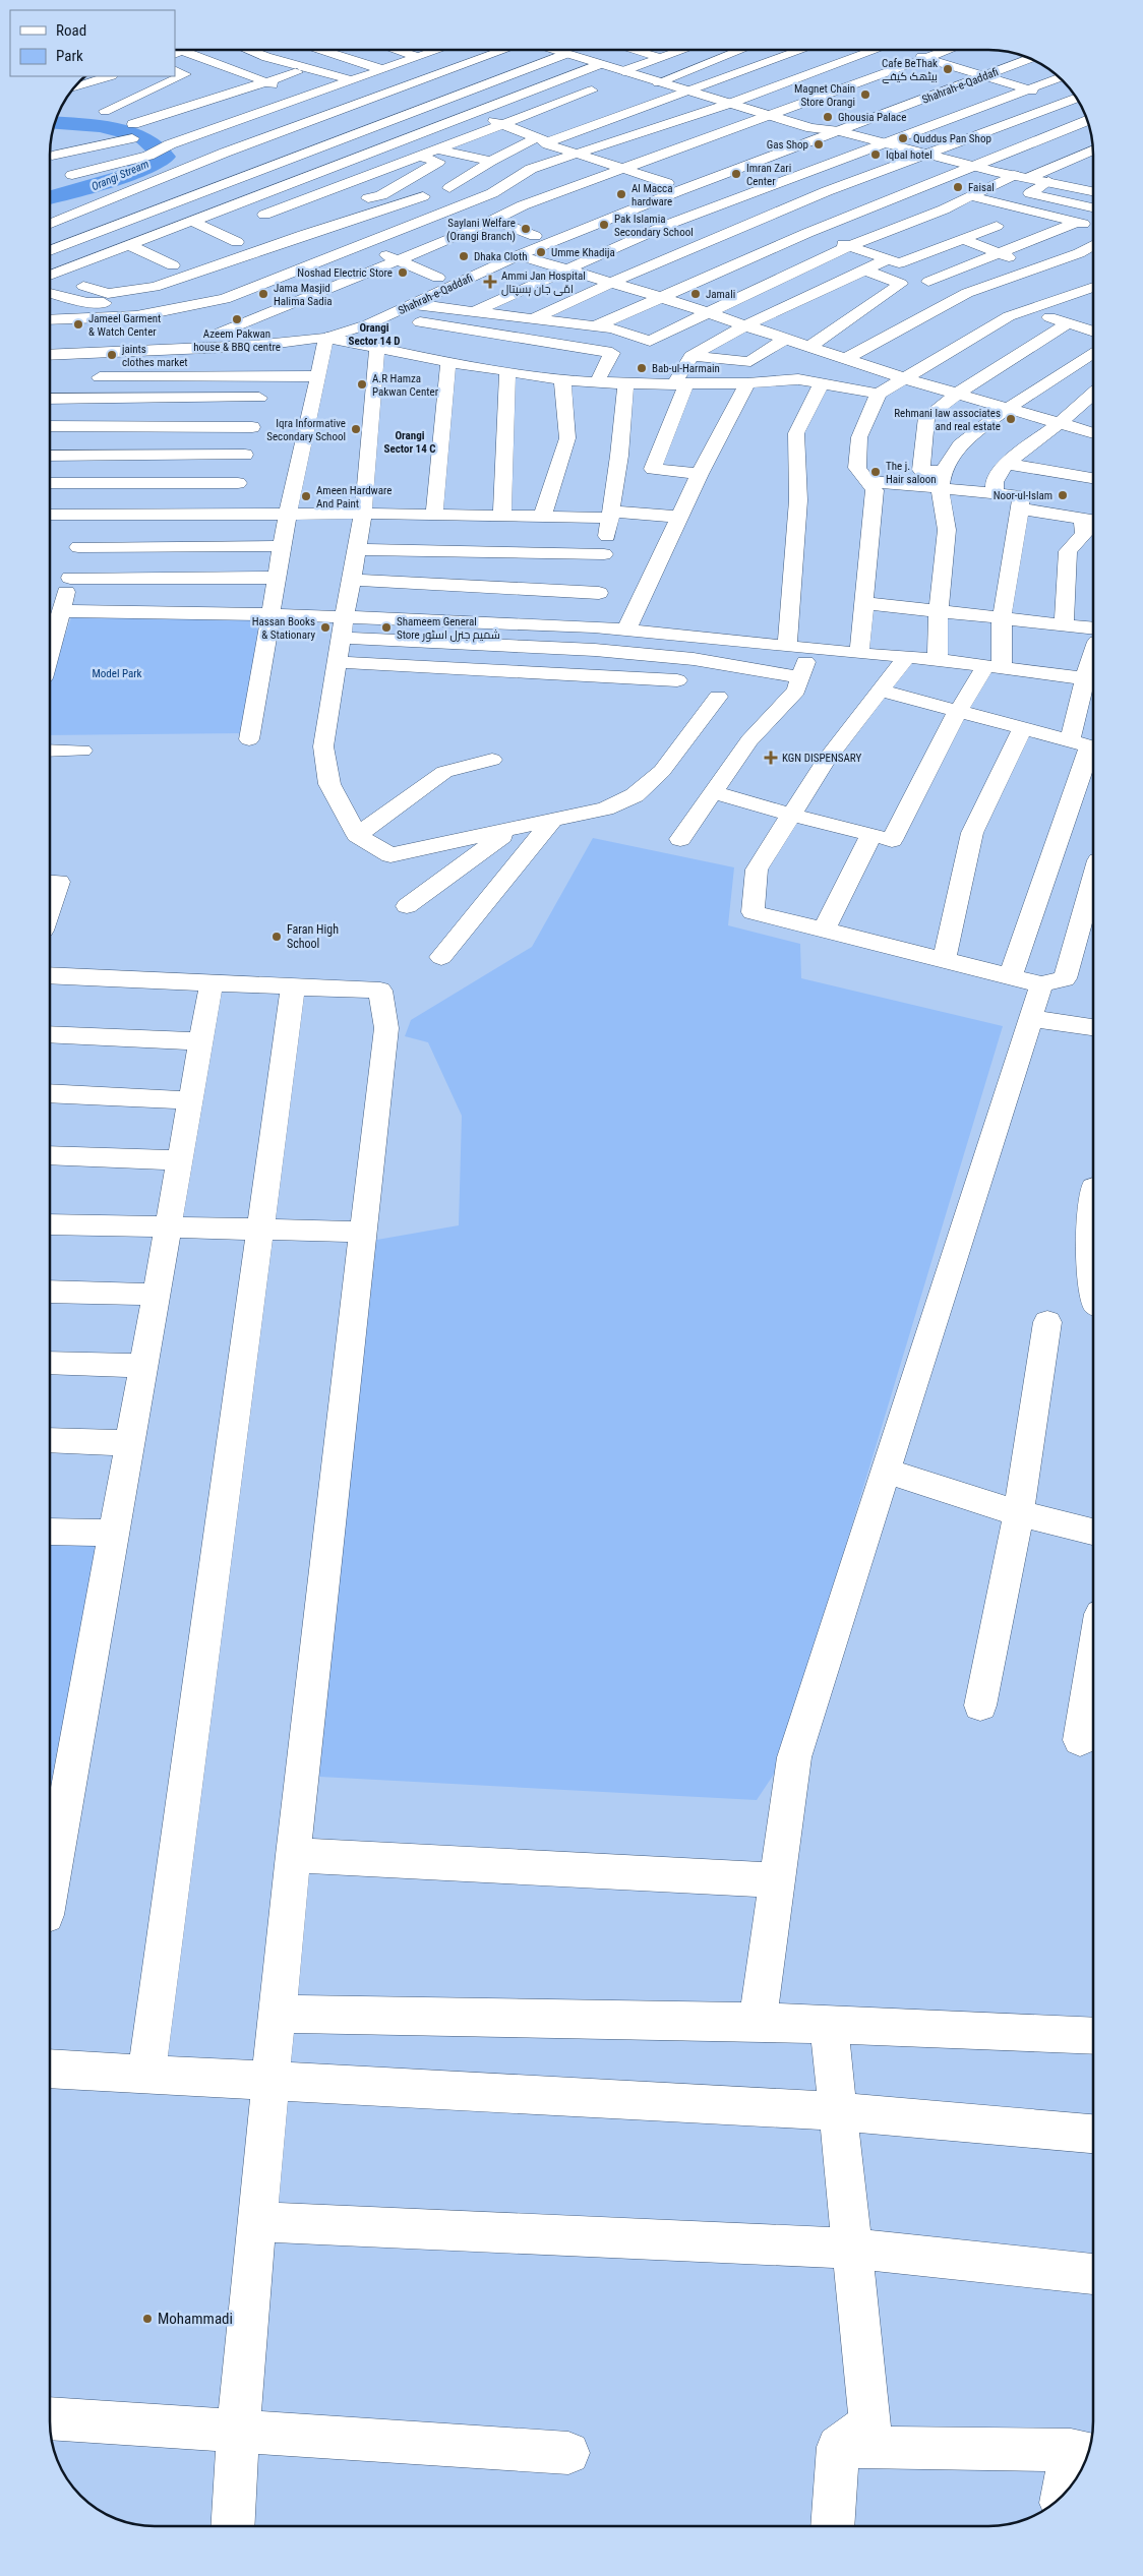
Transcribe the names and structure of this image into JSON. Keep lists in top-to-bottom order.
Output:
{
  "streets": {
    "street": ["Shahrah-e-Qaddafi"]
  },
  "districts": ["Orangi Sector 14 D", "Orangi Sector 14 C"],
  "water": ["Orangi Stream"],
  "parks": ["Model Park"],
  "places": {
    "other": [
      "Cafe BeThak بیٹھک کیفے",
      "Magnet Chain Store Orangi",
      "Ghousia Palace",
      "Quddus Pan Shop",
      "Gas Shop",
      "Iqbal hotel",
      "Imran Zari Center",
      "Faisal",
      "Al Macca hardware",
      "Pak Islamia Secondary School",
      "Saylani Welfare (Orangi Branch)",
      "Umme Khadija",
      "Dhaka Cloth",
      "Noshad Electric Store",
      "Jama Masjid Halima Sadia",
      "Jamali",
      "Azeem Pakwan house & BBQ centre",
      "Jameel Garment & Watch Center",
      "jaints clothes market",
      "Bab-ul-Harmain",
      "A.R Hamza Pakwan Center",
      "Rehmani law associates and real estate",
      "Iqra Informative Secondary School",
      "The j. Hair saloon",
      "Noor-ul-Islam",
      "Ameen Hardware And Paint",
      "Hassan Books & Stationary",
      "Shameem General Store شمیم جنرل اسٹور",
      "Faran High School",
      "Mohammadi"
    ],
    "health": ["Ammi Jan Hospital امّی جان ہسپتال", "KGN DISPENSARY"]
  },
  "legend": ["Road", "Park"]
}
